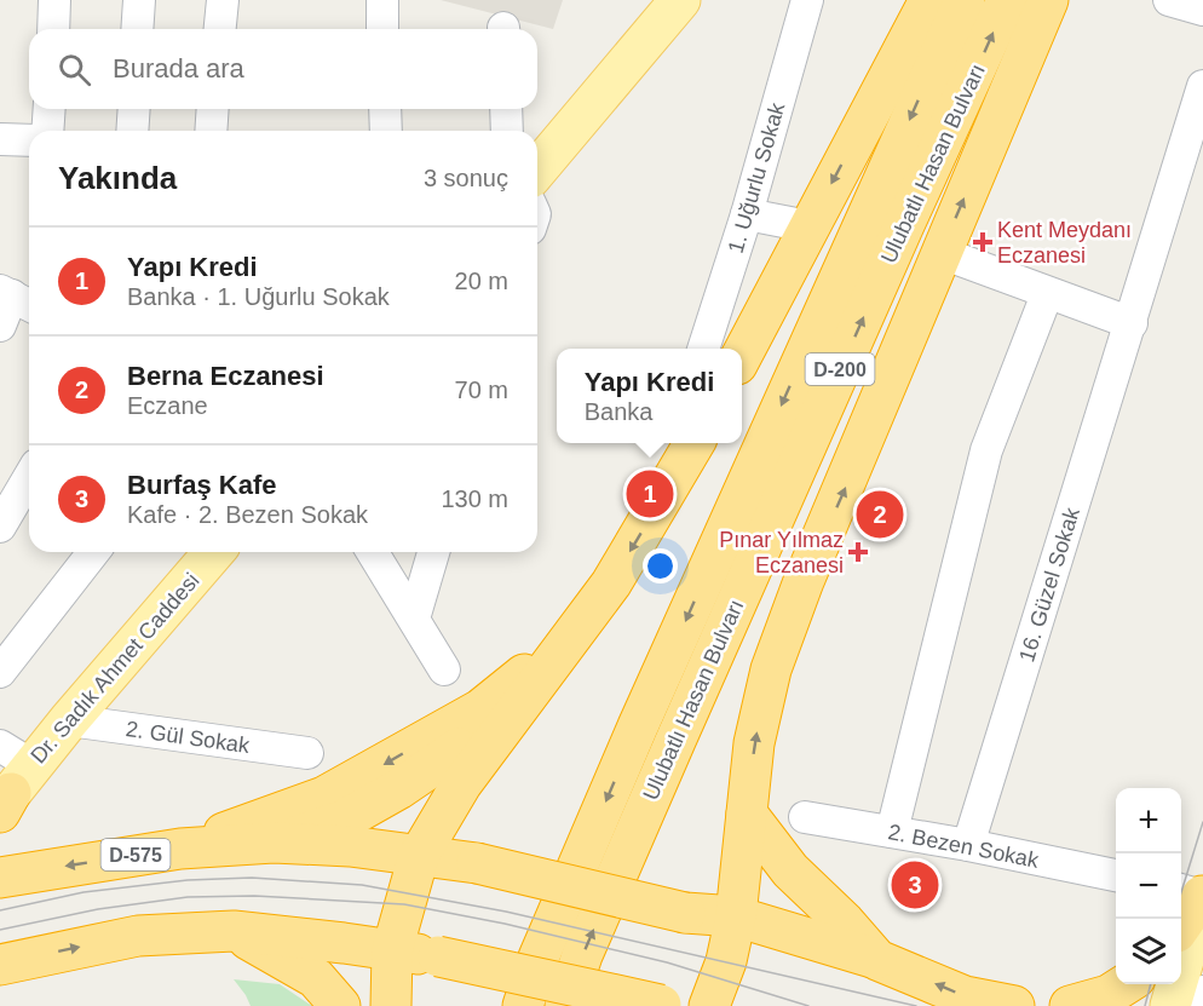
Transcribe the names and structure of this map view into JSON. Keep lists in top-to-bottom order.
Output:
{
  "streets": {
    "highway": ["Ulubatlı Hasan Bulvarı", "D-200", "D-575"],
    "main road": ["Dr. Sadık Ahmet Caddesi"],
    "street": [
      "1. Uğurlu Sokak",
      "16. Güzel Sokak",
      "2. Gül Sokak",
      "2. Bezen Sokak"
    ]
  },
  "crossings": [
    ["16. Güzel Sokak", "2. Bezen Sokak"],
    ["Dr. Sadık Ahmet Caddesi", "2. Gül Sokak"]
  ],
  "places": {
    "health": ["Kent Meydanı Eczanesi", "Pınar Yılmaz Eczanesi"]
  },
  "page": {
    "search": "Burada ara",
    "heading": ["Yakında", "3 sonuç"],
    "list": [
      {
        "mark": "1",
        "name": "Yapı Kredi",
        "note": "Banka · 1. Uğurlu Sokak",
        "value": "20 m"
      },
      {
        "mark": "2",
        "name": "Berna Eczanesi",
        "note": "Eczane",
        "value": "70 m"
      },
      {
        "mark": "3",
        "name": "Burfaş Kafe",
        "note": "Kafe · 2. Bezen Sokak",
        "value": "130 m"
      }
    ],
    "popup": ["Yapı Kredi", "Banka"],
    "pins": ["1", "2", "3"],
    "map_buttons": ["+", "−"]
  }
}
